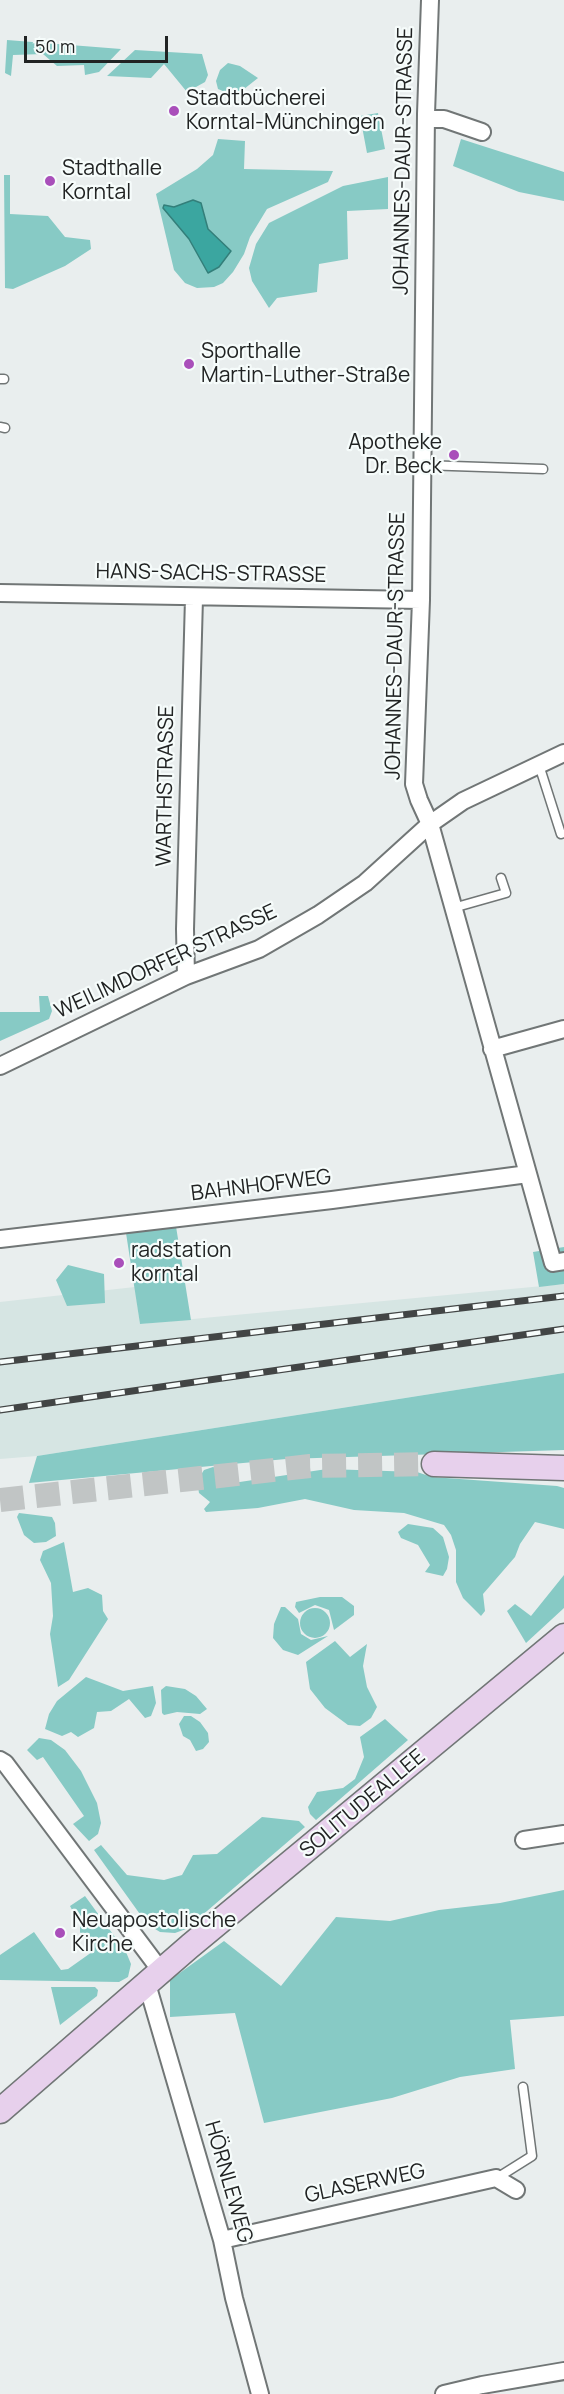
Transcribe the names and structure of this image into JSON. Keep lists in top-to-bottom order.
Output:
{
  "streets": {
    "main road": ["SOLITUDEALLEE"],
    "street": [
      "JOHANNES-DAUR-STRASSE",
      "HANS-SACHS-STRASSE",
      "WARTHSTRASSE",
      "WEILIMDORFER STRASSE",
      "BAHNHOFWEG",
      "HÖRNLEWEG",
      "GLASERWEG"
    ]
  },
  "crossings": [
    ["JOHANNES-DAUR-STRASSE", "HANS-SACHS-STRASSE"],
    ["JOHANNES-DAUR-STRASSE", "WEILIMDORFER STRASSE"],
    ["JOHANNES-DAUR-STRASSE", "BAHNHOFWEG"],
    ["HANS-SACHS-STRASSE", "WARTHSTRASSE"],
    ["WARTHSTRASSE", "WEILIMDORFER STRASSE"],
    ["SOLITUDEALLEE", "HÖRNLEWEG"],
    ["HÖRNLEWEG", "GLASERWEG"]
  ],
  "places": [
    "Stadtbücherei Korntal-Münchingen",
    "Stadthalle Korntal",
    "Sporthalle Martin-Luther-Straße",
    "Apotheke Dr. Beck",
    "radstation korntal",
    "Neuapostolische Kirche"
  ],
  "scale_bar": "50 m"
}
